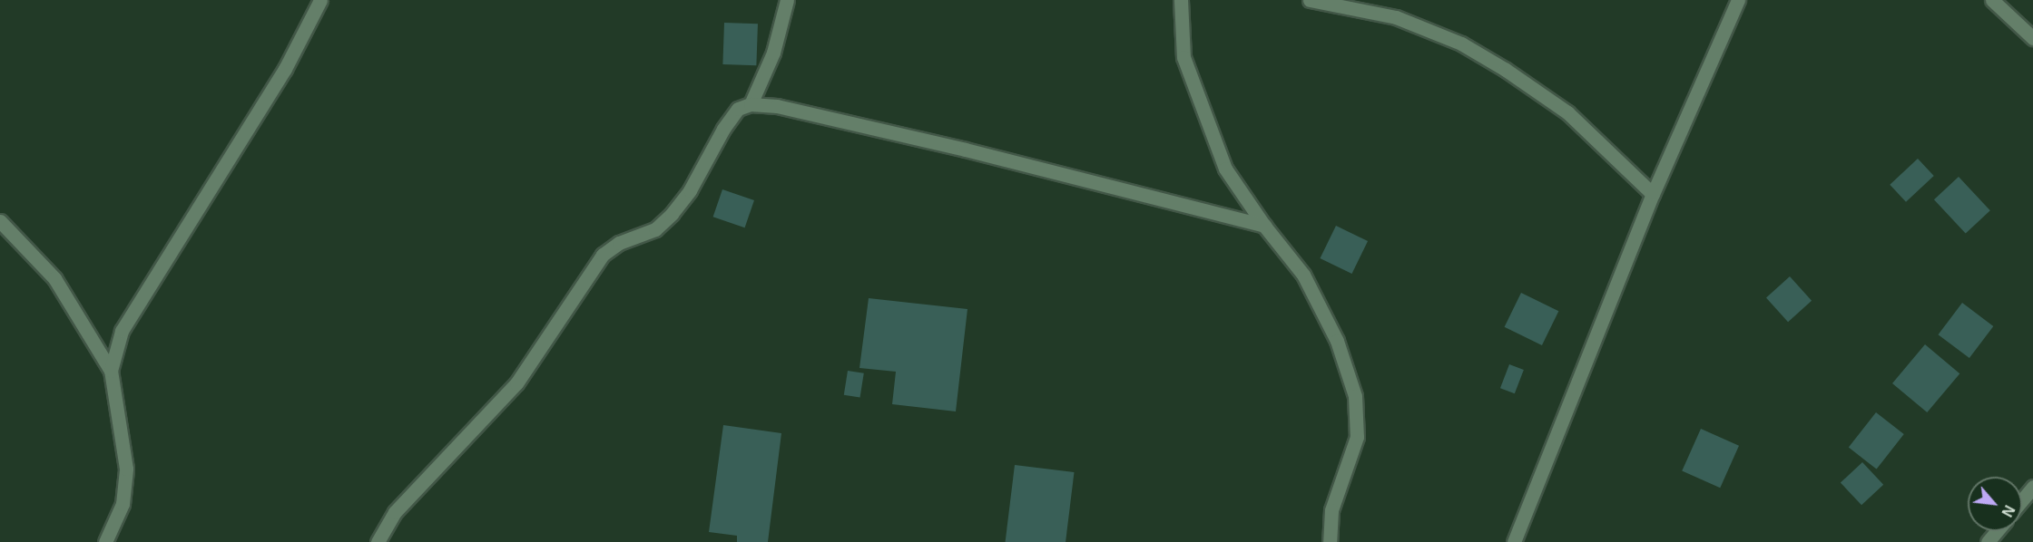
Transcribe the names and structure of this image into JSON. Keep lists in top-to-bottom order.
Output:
{
  "north": "bottom right"
}
